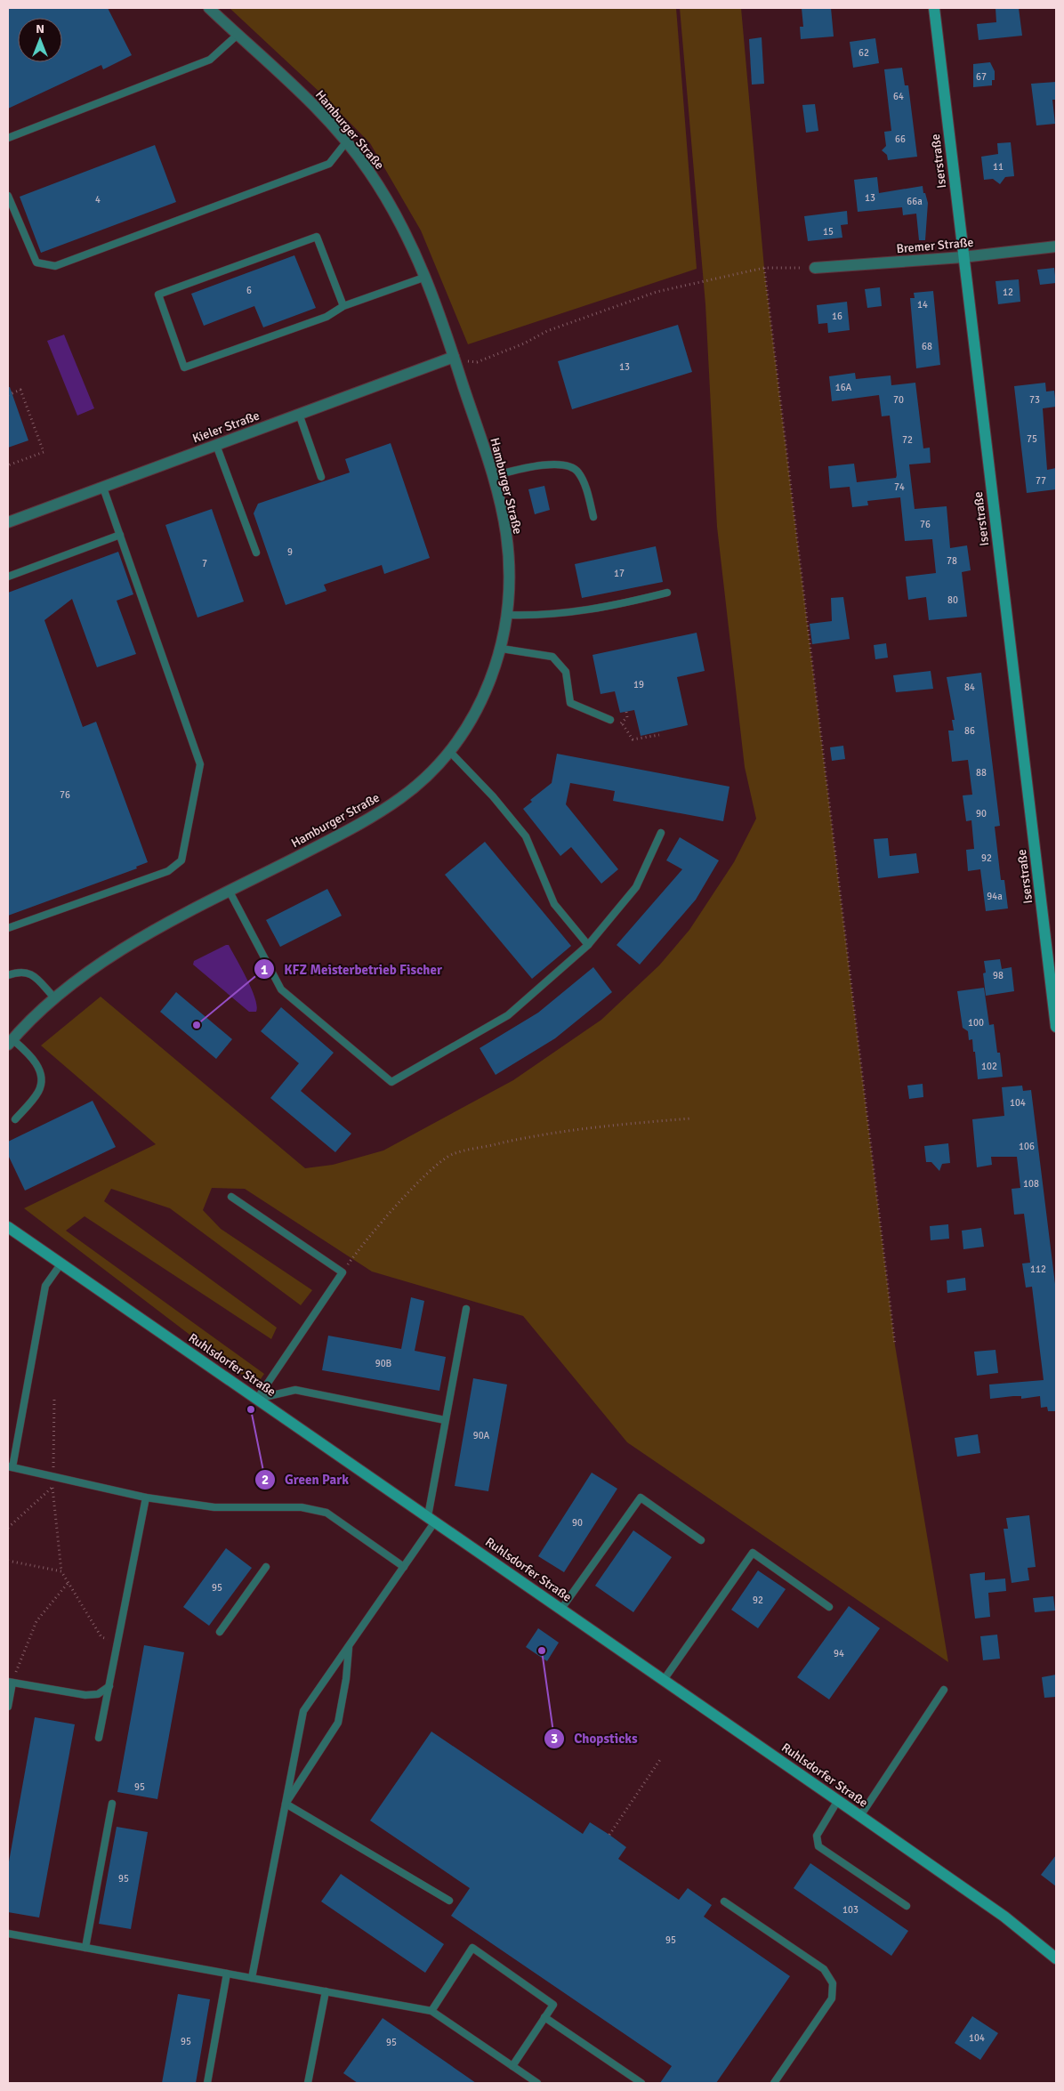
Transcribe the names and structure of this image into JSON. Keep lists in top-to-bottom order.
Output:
{
  "streets": {
    "street": [
      "Hamburger Straße",
      "Iserstraße",
      "Bremer Straße",
      "Kieler Straße",
      "Ruhlsdorfer Straße"
    ]
  },
  "crossings": [
    ["Hamburger Straße", "Kieler Straße"],
    ["Iserstraße", "Bremer Straße"]
  ],
  "places": ["KFZ Meisterbetrieb Fischer", "Green Park", "Chopsticks"],
  "house_numbers": [
    "62",
    "67",
    "64",
    "66",
    "11",
    "13",
    "4",
    "66a",
    "15",
    "6",
    "12",
    "14",
    "16",
    "68",
    "13",
    "16A",
    "70",
    "73",
    "75",
    "72",
    "77",
    "74",
    "76",
    "9",
    "78",
    "7",
    "17",
    "80",
    "19",
    "84",
    "86",
    "88",
    "76",
    "90",
    "92",
    "94a",
    "98",
    "100",
    "102",
    "104",
    "106",
    "108",
    "112",
    "90B",
    "90A",
    "90",
    "95",
    "92",
    "94",
    "95",
    "95",
    "103",
    "95",
    "104",
    "95",
    "95"
  ],
  "north": "top"
}
